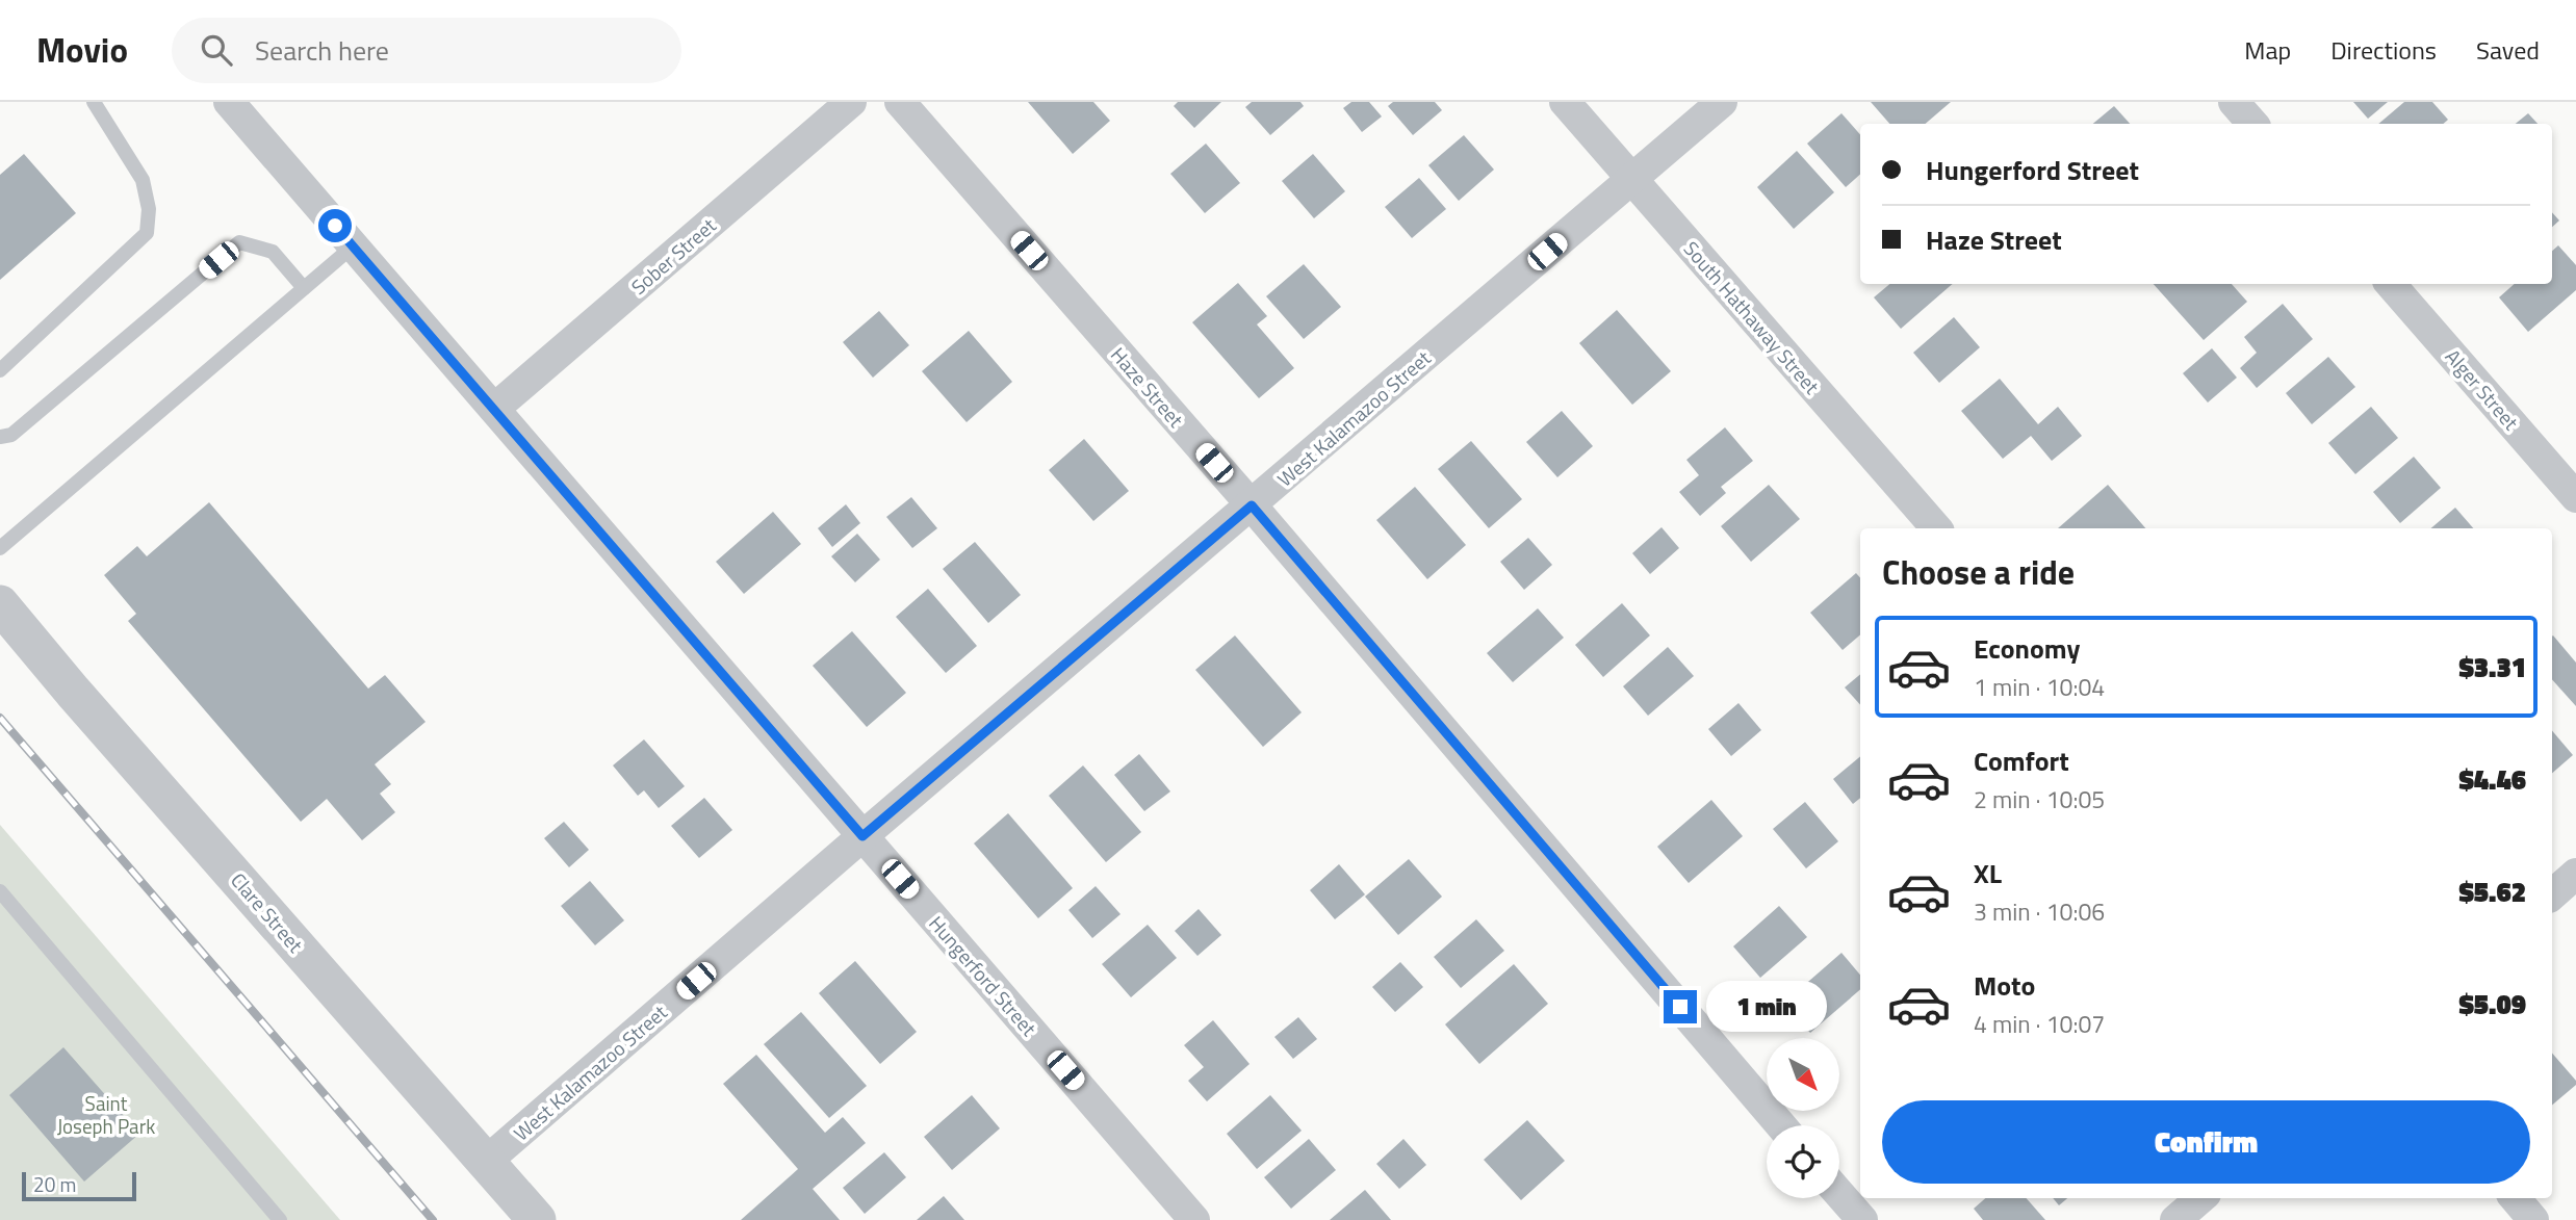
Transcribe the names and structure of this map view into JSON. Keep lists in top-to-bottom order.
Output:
{
  "streets": {
    "street": [
      "Sober Street",
      "South Hathaway Street",
      "Haze Street",
      "Alger Street",
      "West Kalamazoo Street",
      "Clare Street",
      "Hungerford Street"
    ]
  },
  "crossings": [
    ["Sober Street", "Hungerford Street"],
    ["South Hathaway Street", "West Kalamazoo Street"],
    ["Haze Street", "West Kalamazoo Street"],
    ["West Kalamazoo Street", "Clare Street"],
    ["West Kalamazoo Street", "Hungerford Street"]
  ],
  "parks": ["Saint Joseph Park"],
  "scale_bar": "20 m",
  "north": "bottom right",
  "page": {
    "header": "Movio",
    "search": "Search here",
    "nav": ["Map", "Directions", "Saved"],
    "banner": ["Hungerford Street", "Haze Street"],
    "heading": "Choose a ride",
    "list": [
      {
        "name": "Economy",
        "note": "1 min · 10:04",
        "value": "$3.31"
      },
      {
        "name": "Comfort",
        "note": "2 min · 10:05",
        "value": "$4.46"
      },
      {
        "name": "XL",
        "note": "3 min · 10:06",
        "value": "$5.62"
      },
      {
        "name": "Moto",
        "note": "4 min · 10:07",
        "value": "$5.09"
      }
    ],
    "bubble": "1 min",
    "buttons": "Confirm",
    "scale": "20 m"
  }
}
